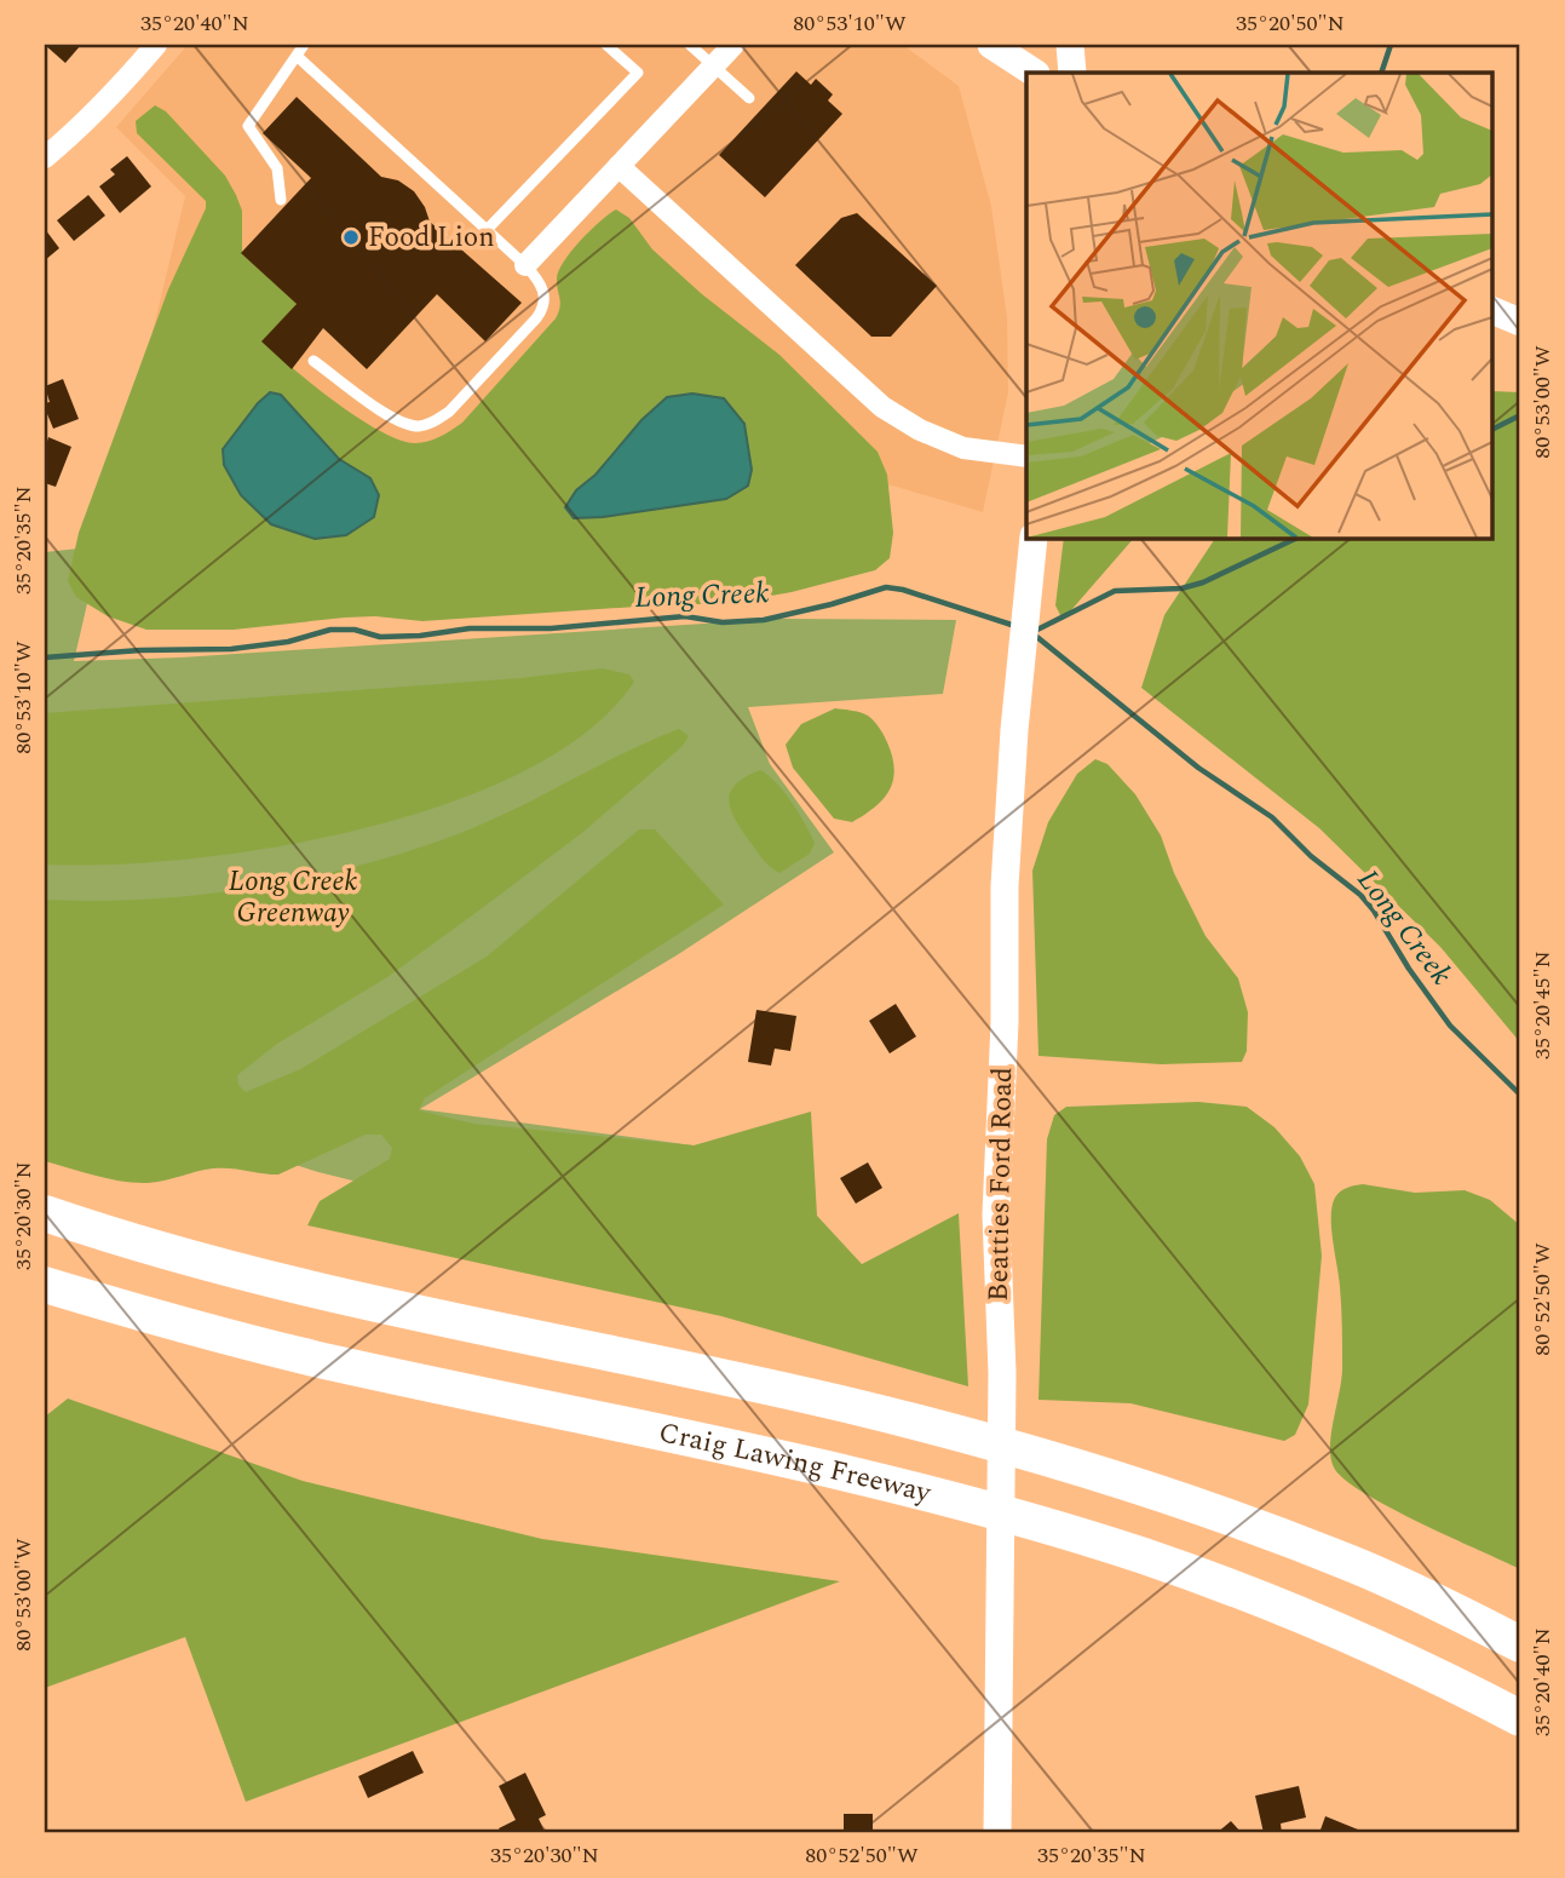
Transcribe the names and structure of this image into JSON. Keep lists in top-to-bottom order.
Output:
{
  "streets": {
    "highway": ["Craig Lawing Freeway"],
    "main road": ["Beatties Ford Road"]
  },
  "water": ["Long Creek"],
  "parks": ["Long Creek Greenway"],
  "places": ["Food Lion"],
  "coordinates": [
    "35°20'40\"N",
    "80°53'10\"W",
    "35°20'50\"N",
    "80°53'00\"W",
    "35°20'35\"N",
    "35°20'45\"N",
    "35°20'30\"N",
    "80°52'50\"W"
  ]
}
